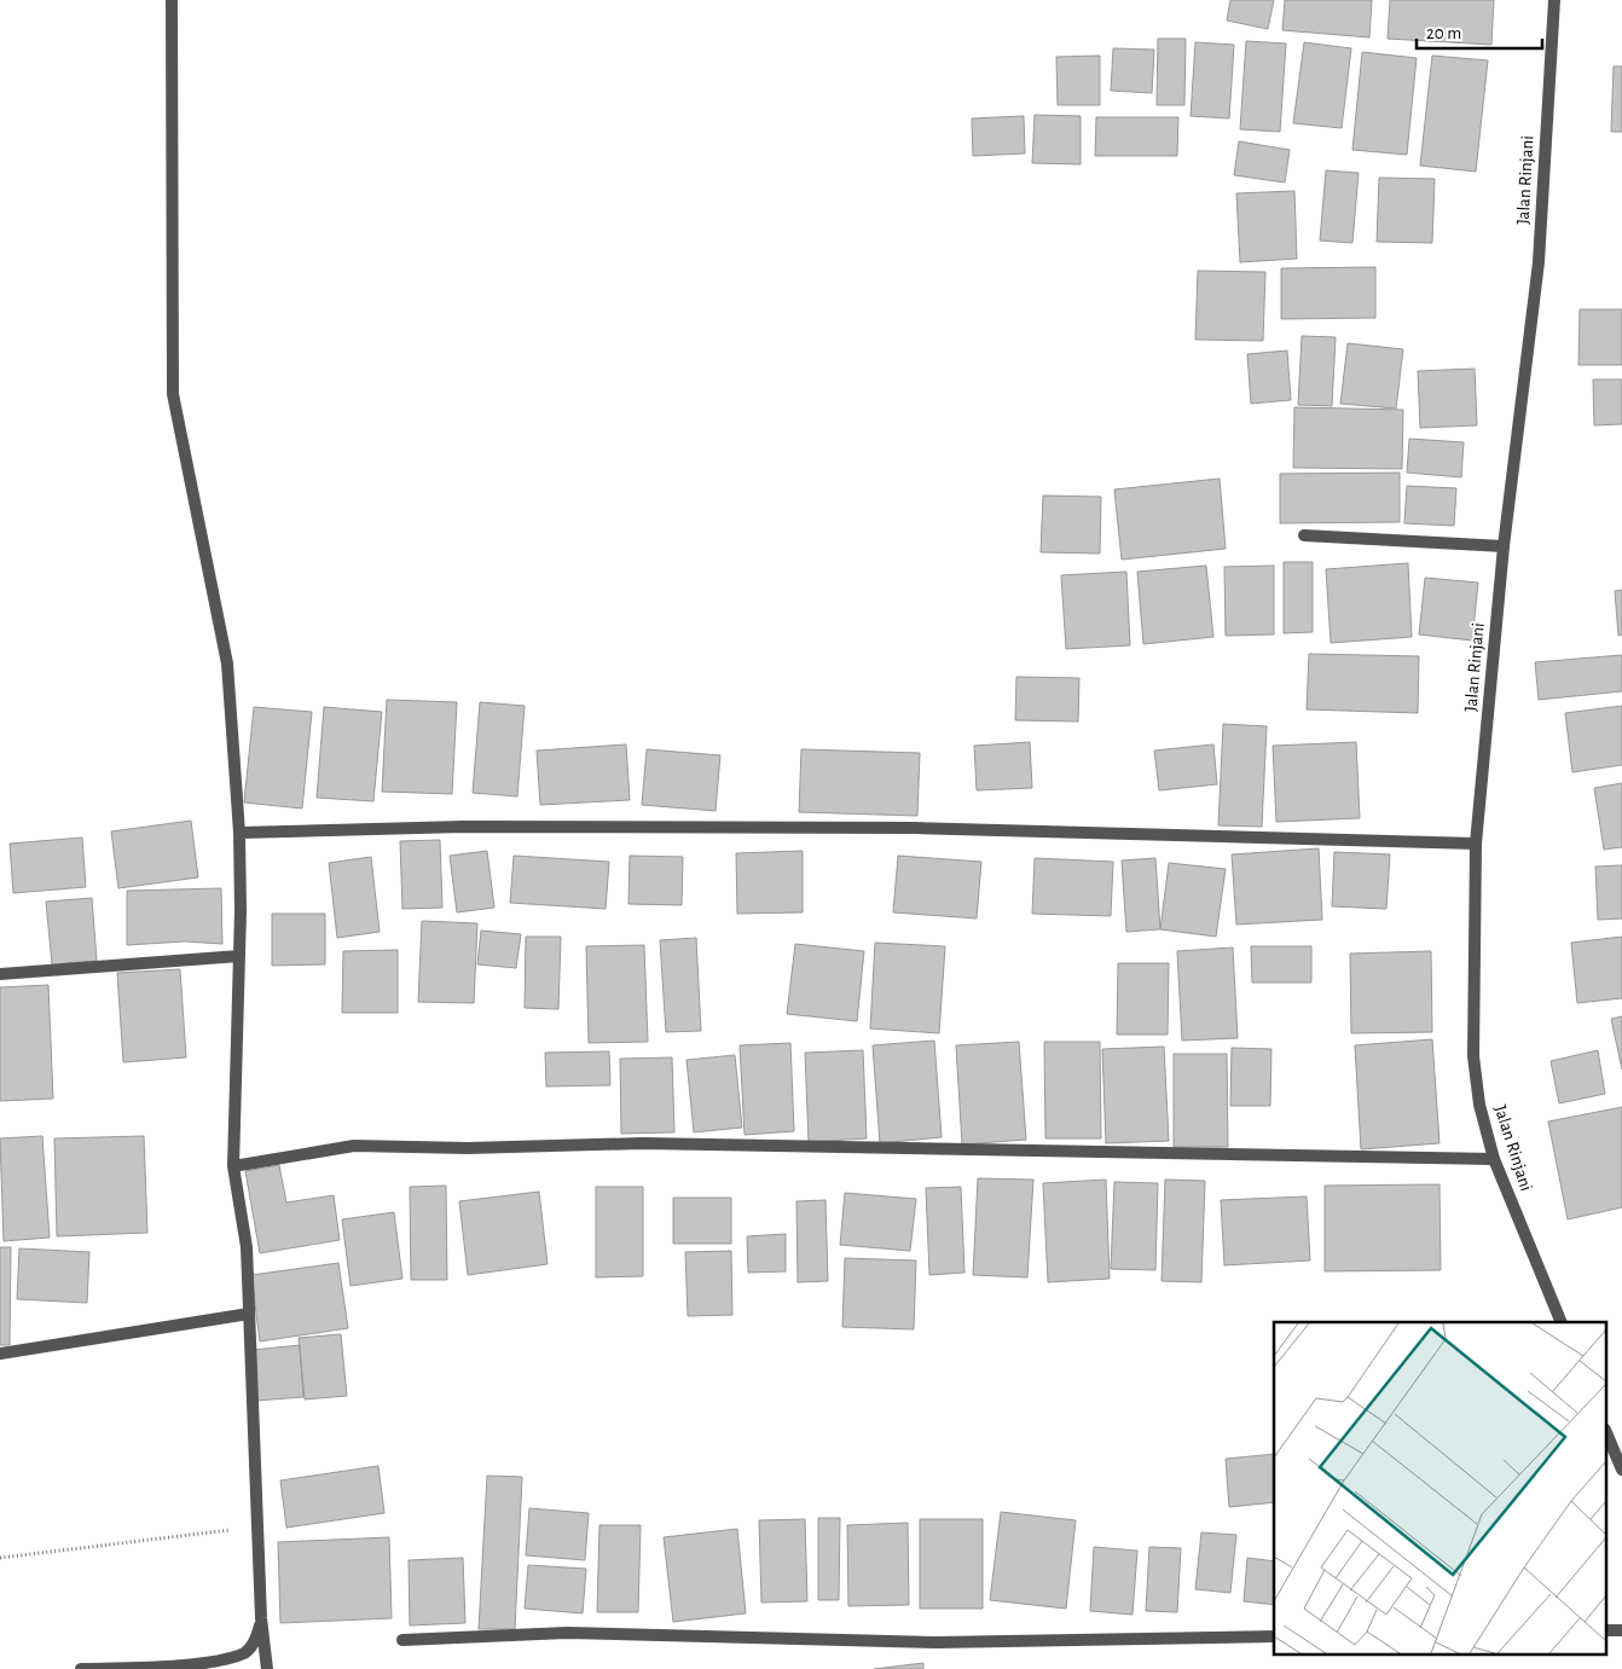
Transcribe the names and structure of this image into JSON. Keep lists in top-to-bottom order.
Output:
{
  "streets": {
    "street": ["Jalan Rinjani"]
  },
  "scale_bar": "20 m"
}
